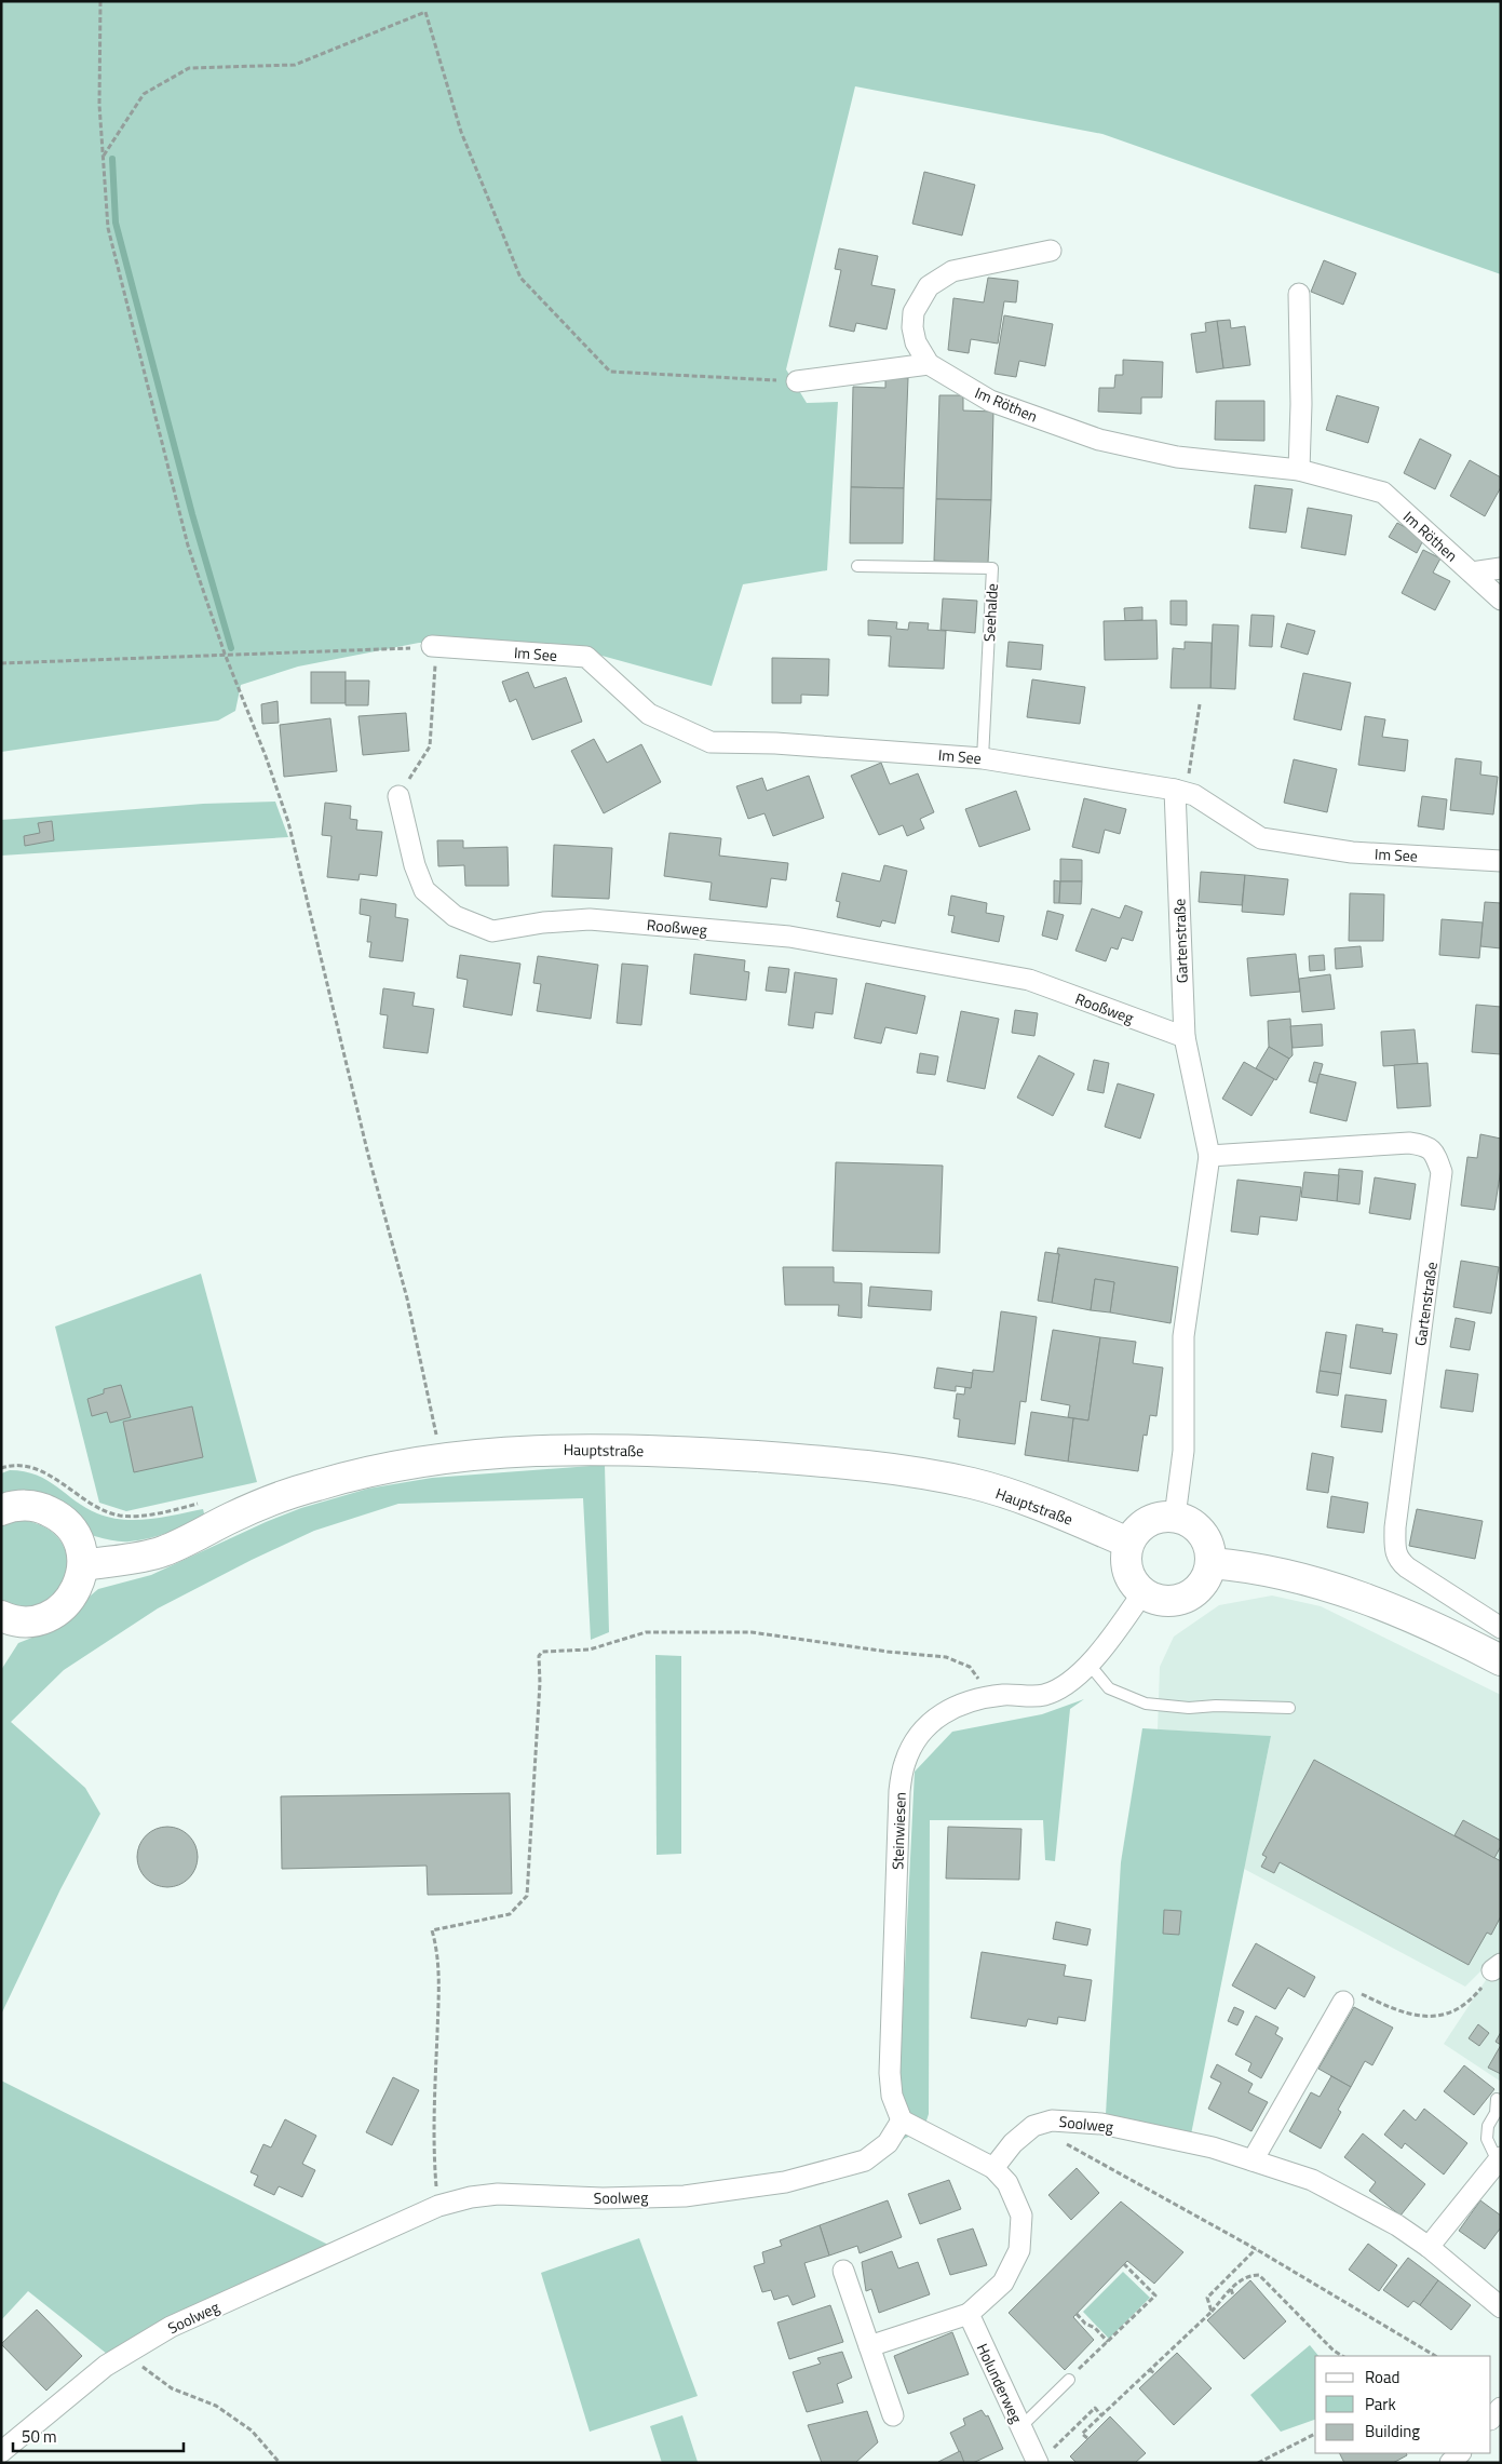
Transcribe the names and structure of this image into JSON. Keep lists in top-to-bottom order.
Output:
{
  "streets": {
    "main road": ["Hauptstraße"],
    "street": [
      "Im Röthen",
      "Im See",
      "Rooßweg",
      "Gartenstraße",
      "Steinwiesen",
      "Soolweg",
      "Holunderweg"
    ],
    "lane": ["Seehalde"]
  },
  "crossings": [
    ["Seehalde", "Im See"],
    ["Im See", "Gartenstraße"],
    ["Rooßweg", "Gartenstraße"],
    ["Gartenstraße", "Hauptstraße"],
    ["Gartenstraße", "Steinwiesen"],
    ["Hauptstraße", "Steinwiesen"],
    ["Steinwiesen", "Soolweg"]
  ],
  "legend": ["Road", "Park", "Building"],
  "scale_bar": "50 m"
}
